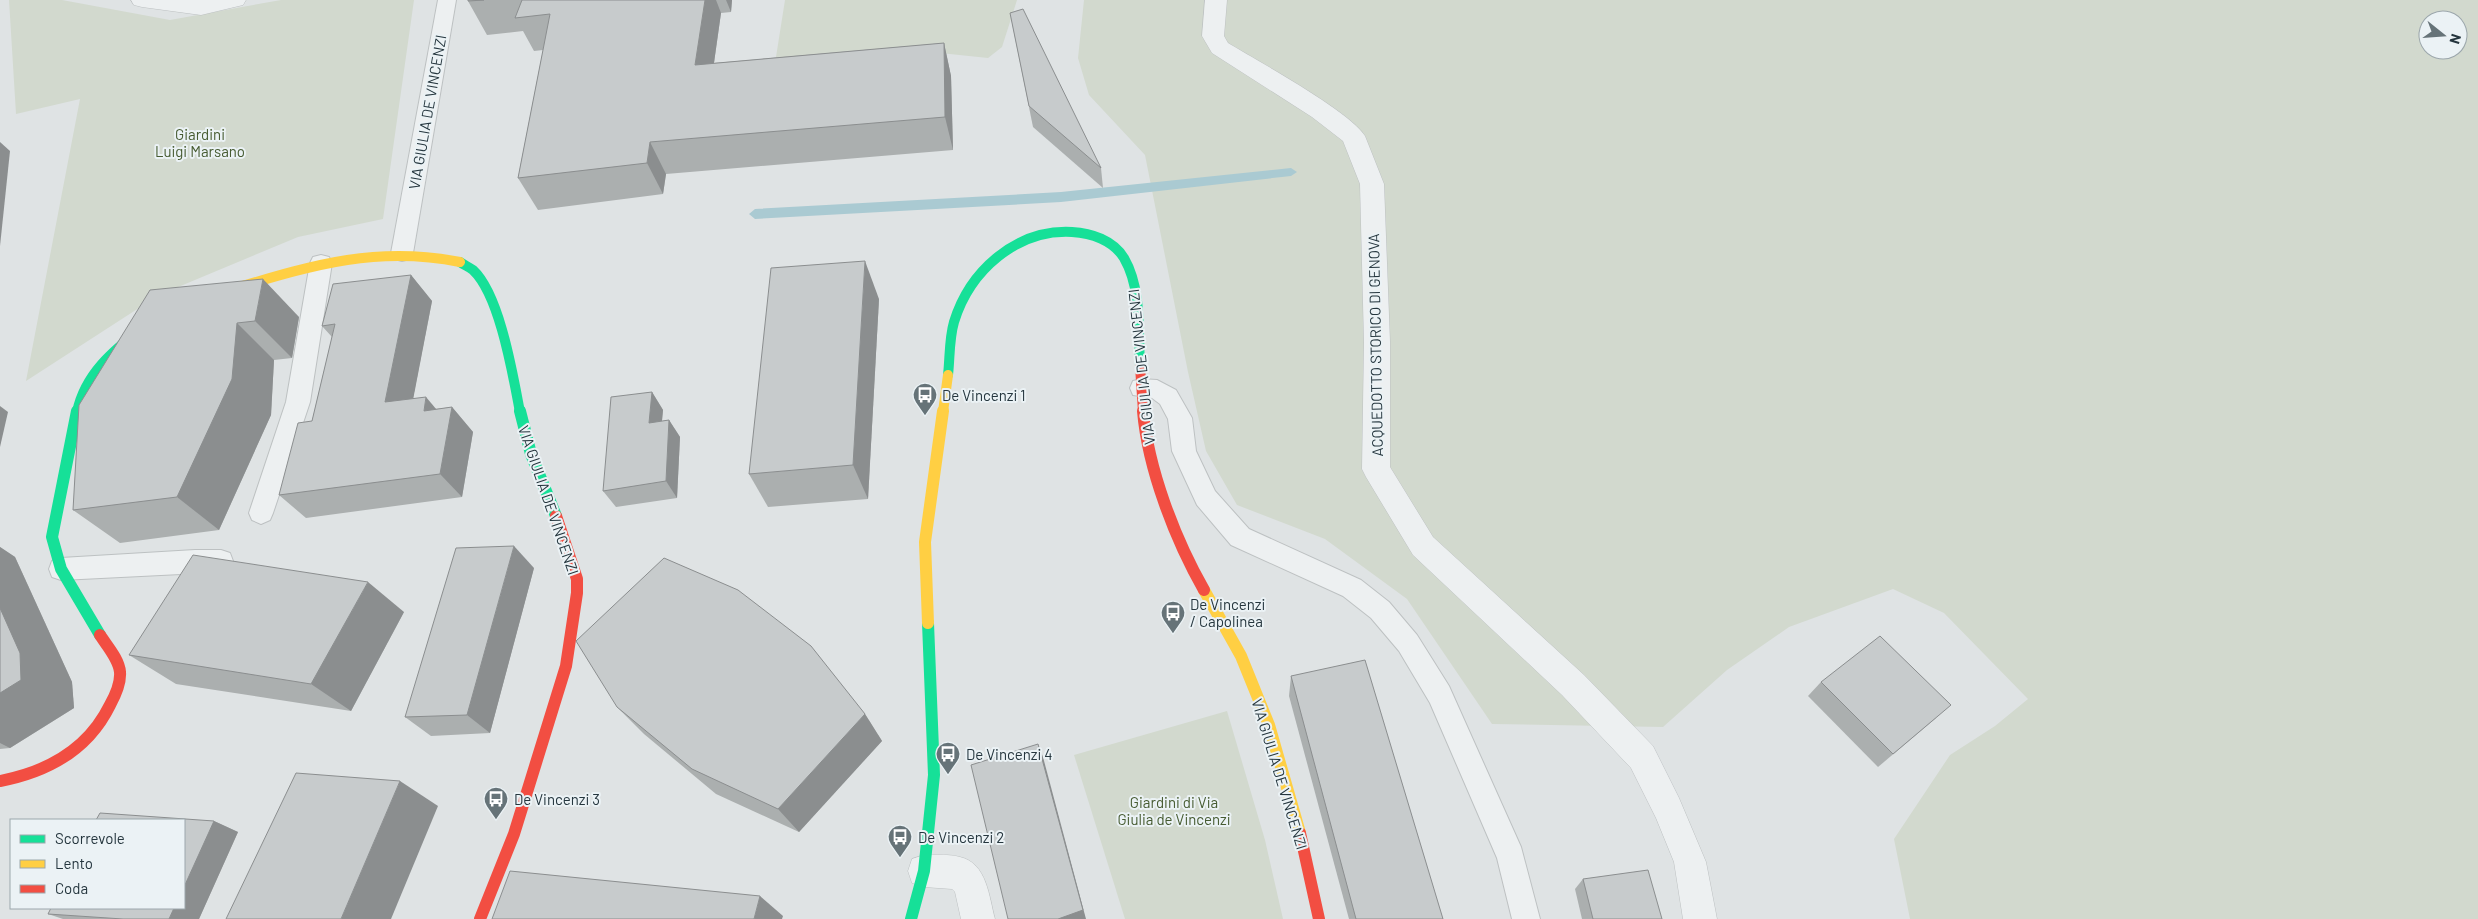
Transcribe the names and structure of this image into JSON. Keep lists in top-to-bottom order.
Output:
{
  "streets": {
    "street": ["VIA GIULIA DE VINCENZI", "ACQUEDOTTO STORICO DI GENOVA"]
  },
  "parks": ["Giardini Luigi Marsano", "Giardini di Via Giulia de Vincenzi"],
  "places": {
    "bus stop": [
      "De Vincenzi 1",
      "De Vincenzi / Capolinea",
      "De Vincenzi 4",
      "De Vincenzi 3",
      "De Vincenzi 2"
    ]
  },
  "legend": ["Scorrevole", "Lento", "Coda"],
  "north": "right"
}
